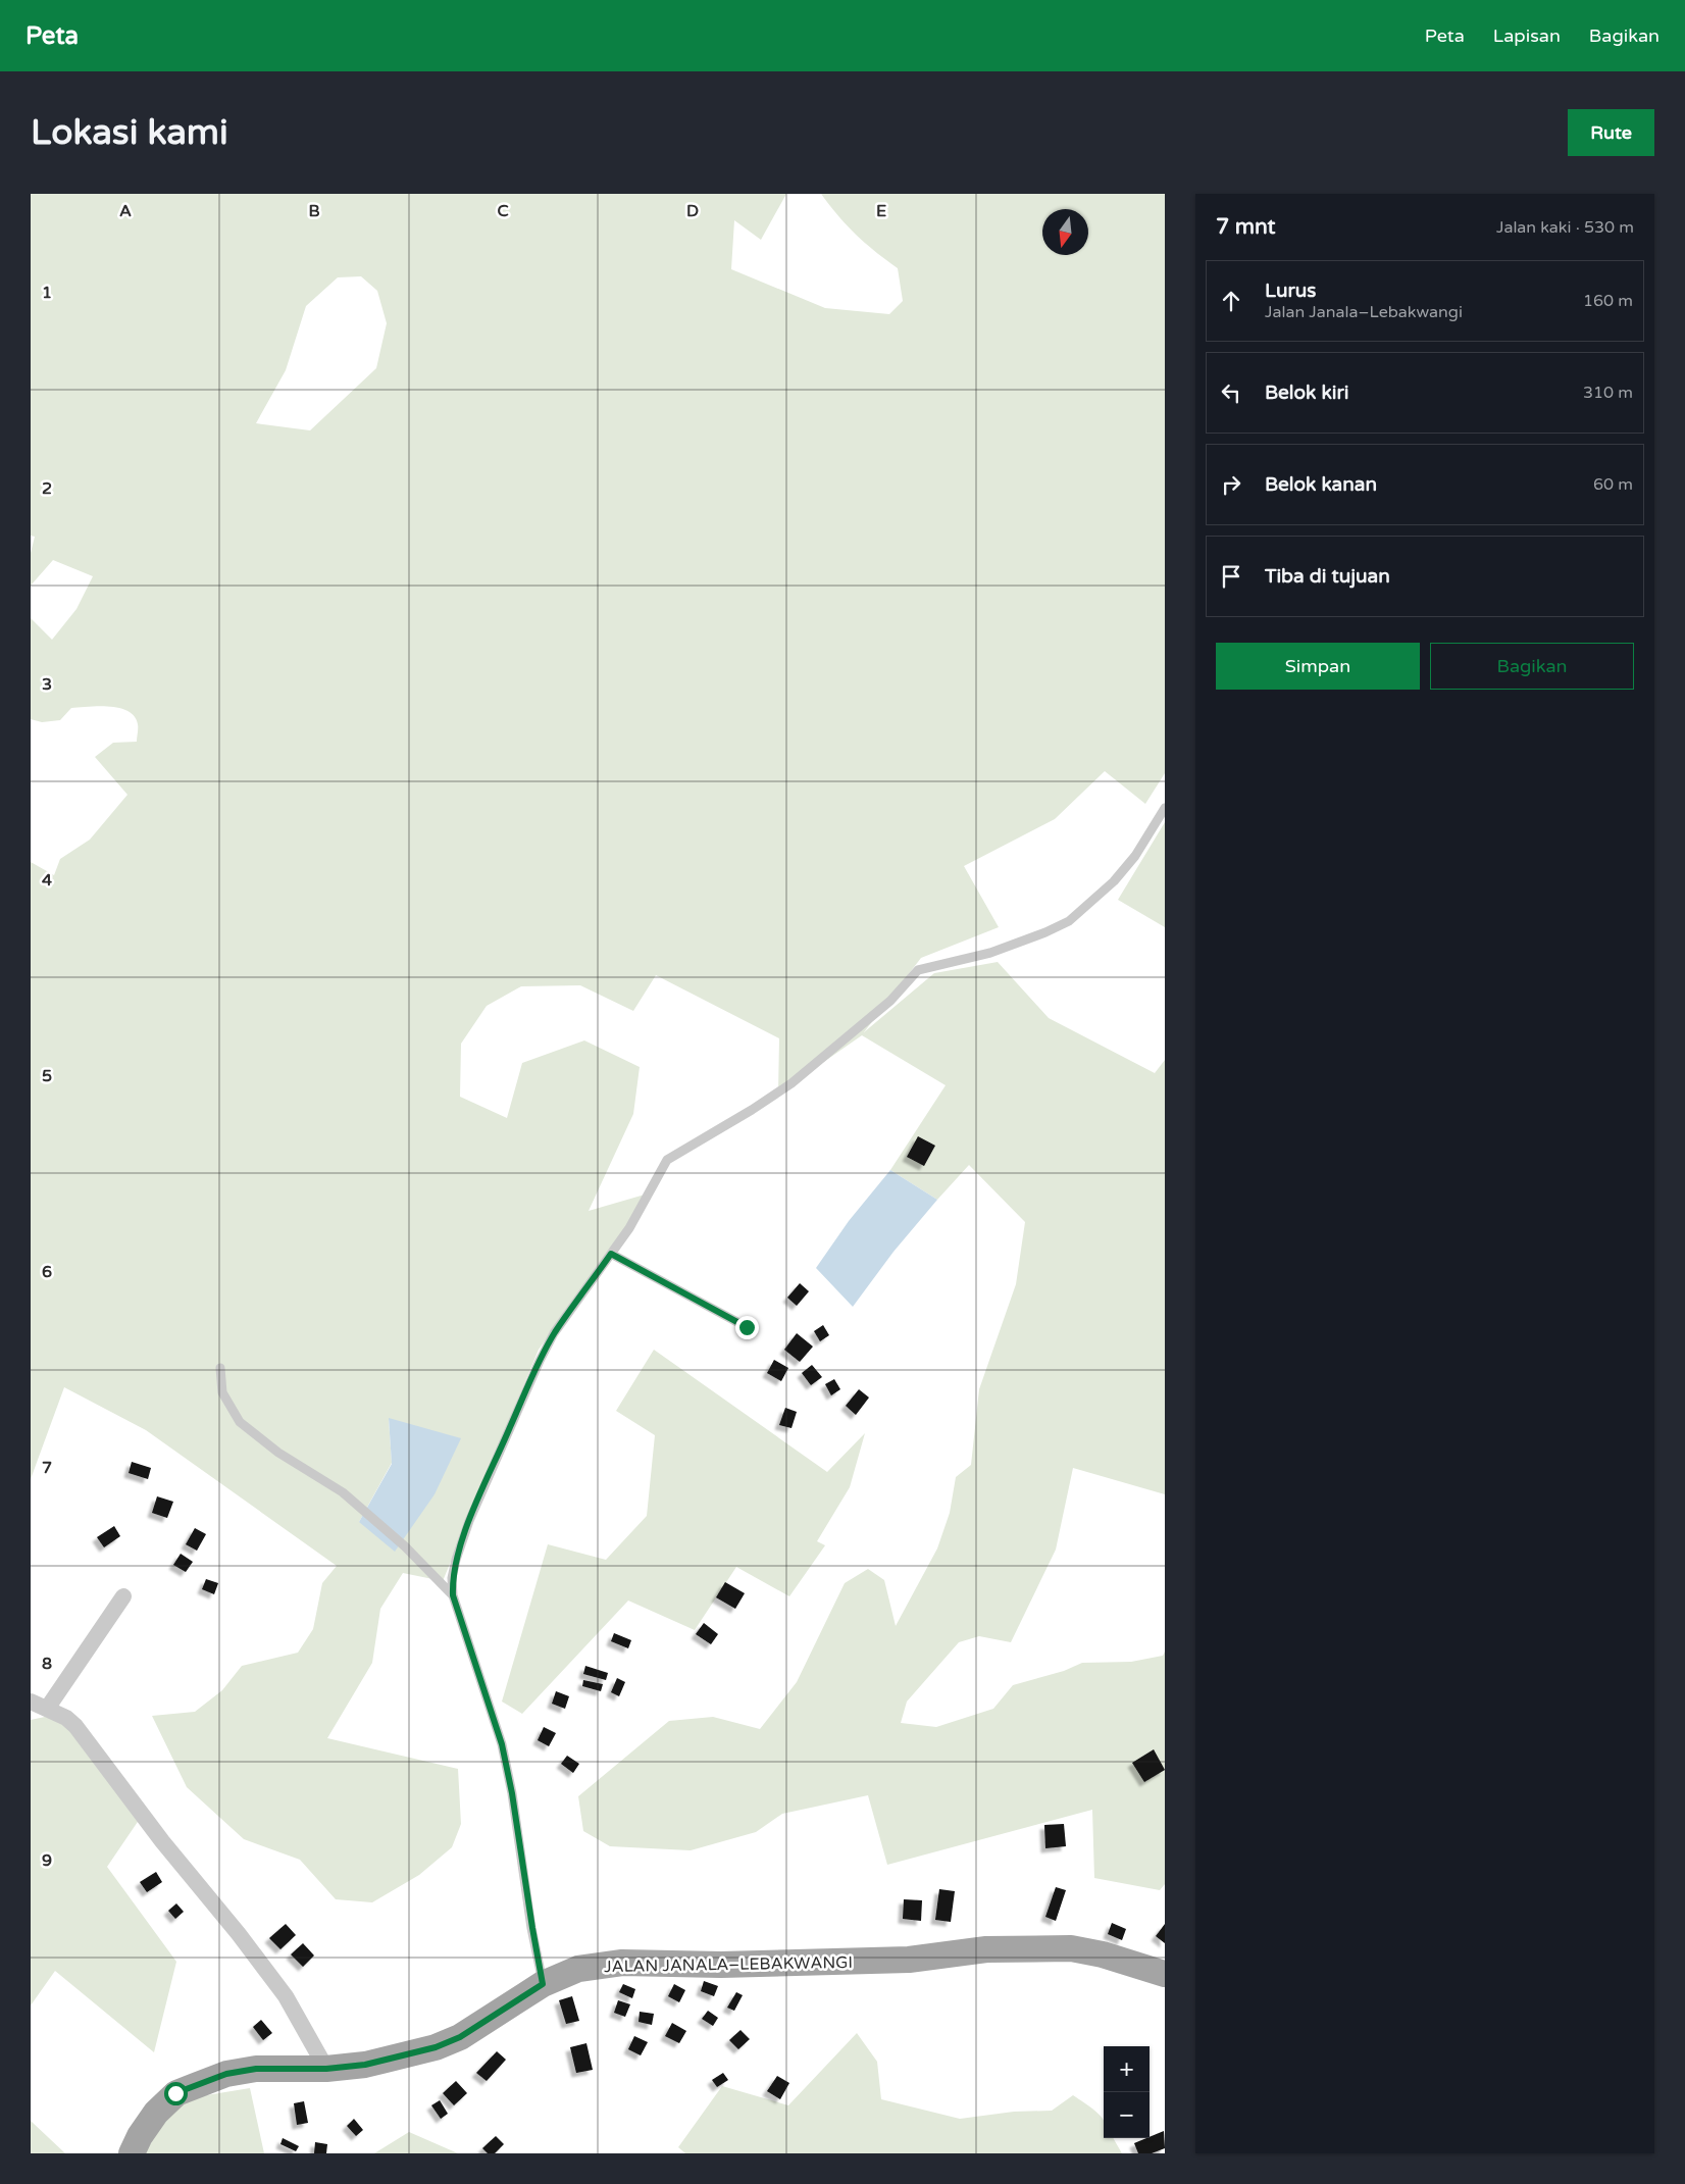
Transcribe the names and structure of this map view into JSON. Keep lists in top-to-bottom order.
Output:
{
  "streets": {
    "main road": ["JALAN JANALA–LEBAKWANGI"]
  },
  "north": "bottom",
  "page": {
    "header": "Peta",
    "nav": ["Peta", "Lapisan", "Bagikan"],
    "buttons": [
      "Rute",
      ["Simpan", "Bagikan"]
    ],
    "title": "Lokasi kami",
    "heading": ["7 mnt", "Jalan kaki · 530 m"],
    "list": [
      ["Lurus", "Jalan Janala–Lebakwangi", "160 m"],
      ["Belok kiri", "310 m"],
      ["Belok kanan", "60 m"],
      "Tiba di tujuan"
    ],
    "map_buttons": ["+", "−"]
  },
  "grid": {
    "columns": [
      "A",
      "B",
      "C",
      "D",
      "E"
    ],
    "rows": [
      "1",
      "2",
      "3",
      "4",
      "5",
      "6",
      "7",
      "8",
      "9"
    ]
  }
}
